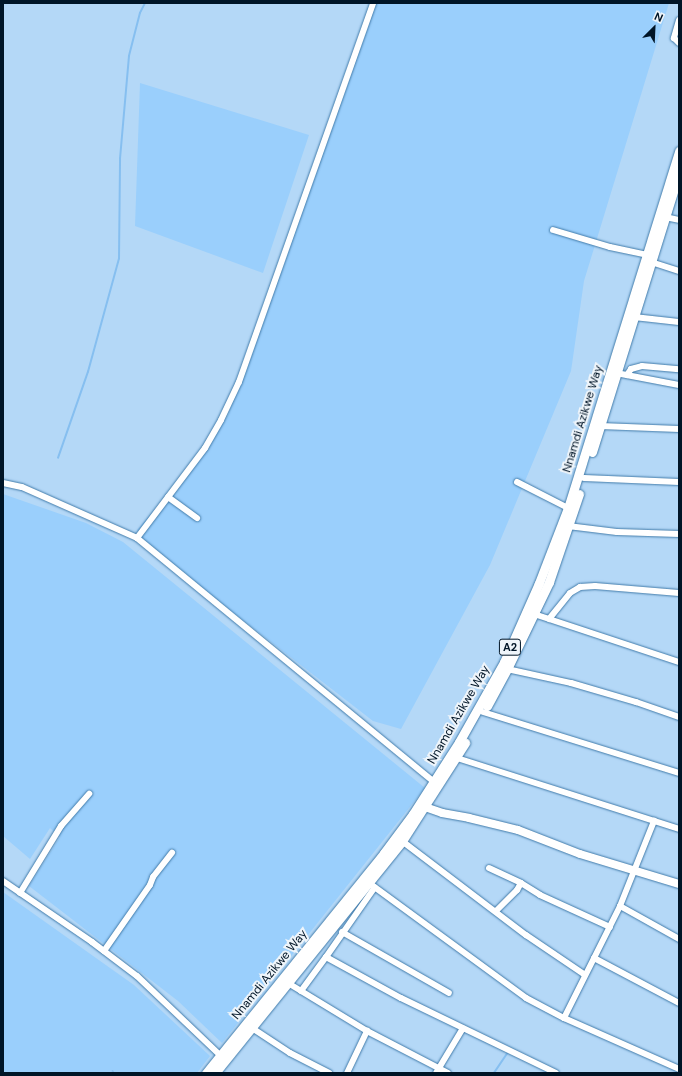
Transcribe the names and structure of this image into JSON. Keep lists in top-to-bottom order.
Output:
{
  "streets": {
    "highway": ["Nnamdi Azikwe Way", "A2"]
  },
  "north": "top right"
}
